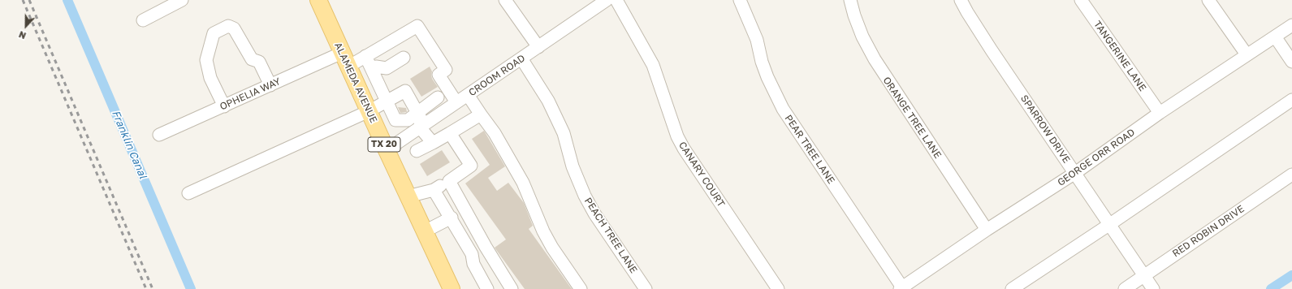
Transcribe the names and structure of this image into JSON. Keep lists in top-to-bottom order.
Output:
{
  "streets": {
    "main road": ["ALAMEDA AVENUE", "TX 20"],
    "street": [
      "TANGERINE LANE",
      "CROOM ROAD",
      "OPHELIA WAY",
      "ORANGE TREE LANE",
      "SPARROW DRIVE",
      "PEAR TREE LANE",
      "GEORGE ORR ROAD",
      "CANARY COURT",
      "RED ROBIN DRIVE",
      "PEACH TREE LANE"
    ]
  },
  "crossings": [
    ["TANGERINE LANE", "GEORGE ORR ROAD"],
    ["CROOM ROAD", "ALAMEDA AVENUE"],
    ["CROOM ROAD", "OPHELIA WAY"],
    ["CROOM ROAD", "PEACH TREE LANE"],
    ["ALAMEDA AVENUE", "OPHELIA WAY"],
    ["ORANGE TREE LANE", "GEORGE ORR ROAD"],
    ["SPARROW DRIVE", "GEORGE ORR ROAD"],
    ["SPARROW DRIVE", "RED ROBIN DRIVE"],
    ["PEAR TREE LANE", "GEORGE ORR ROAD"]
  ],
  "water": ["Franklin Canal"],
  "north": "bottom"
}
